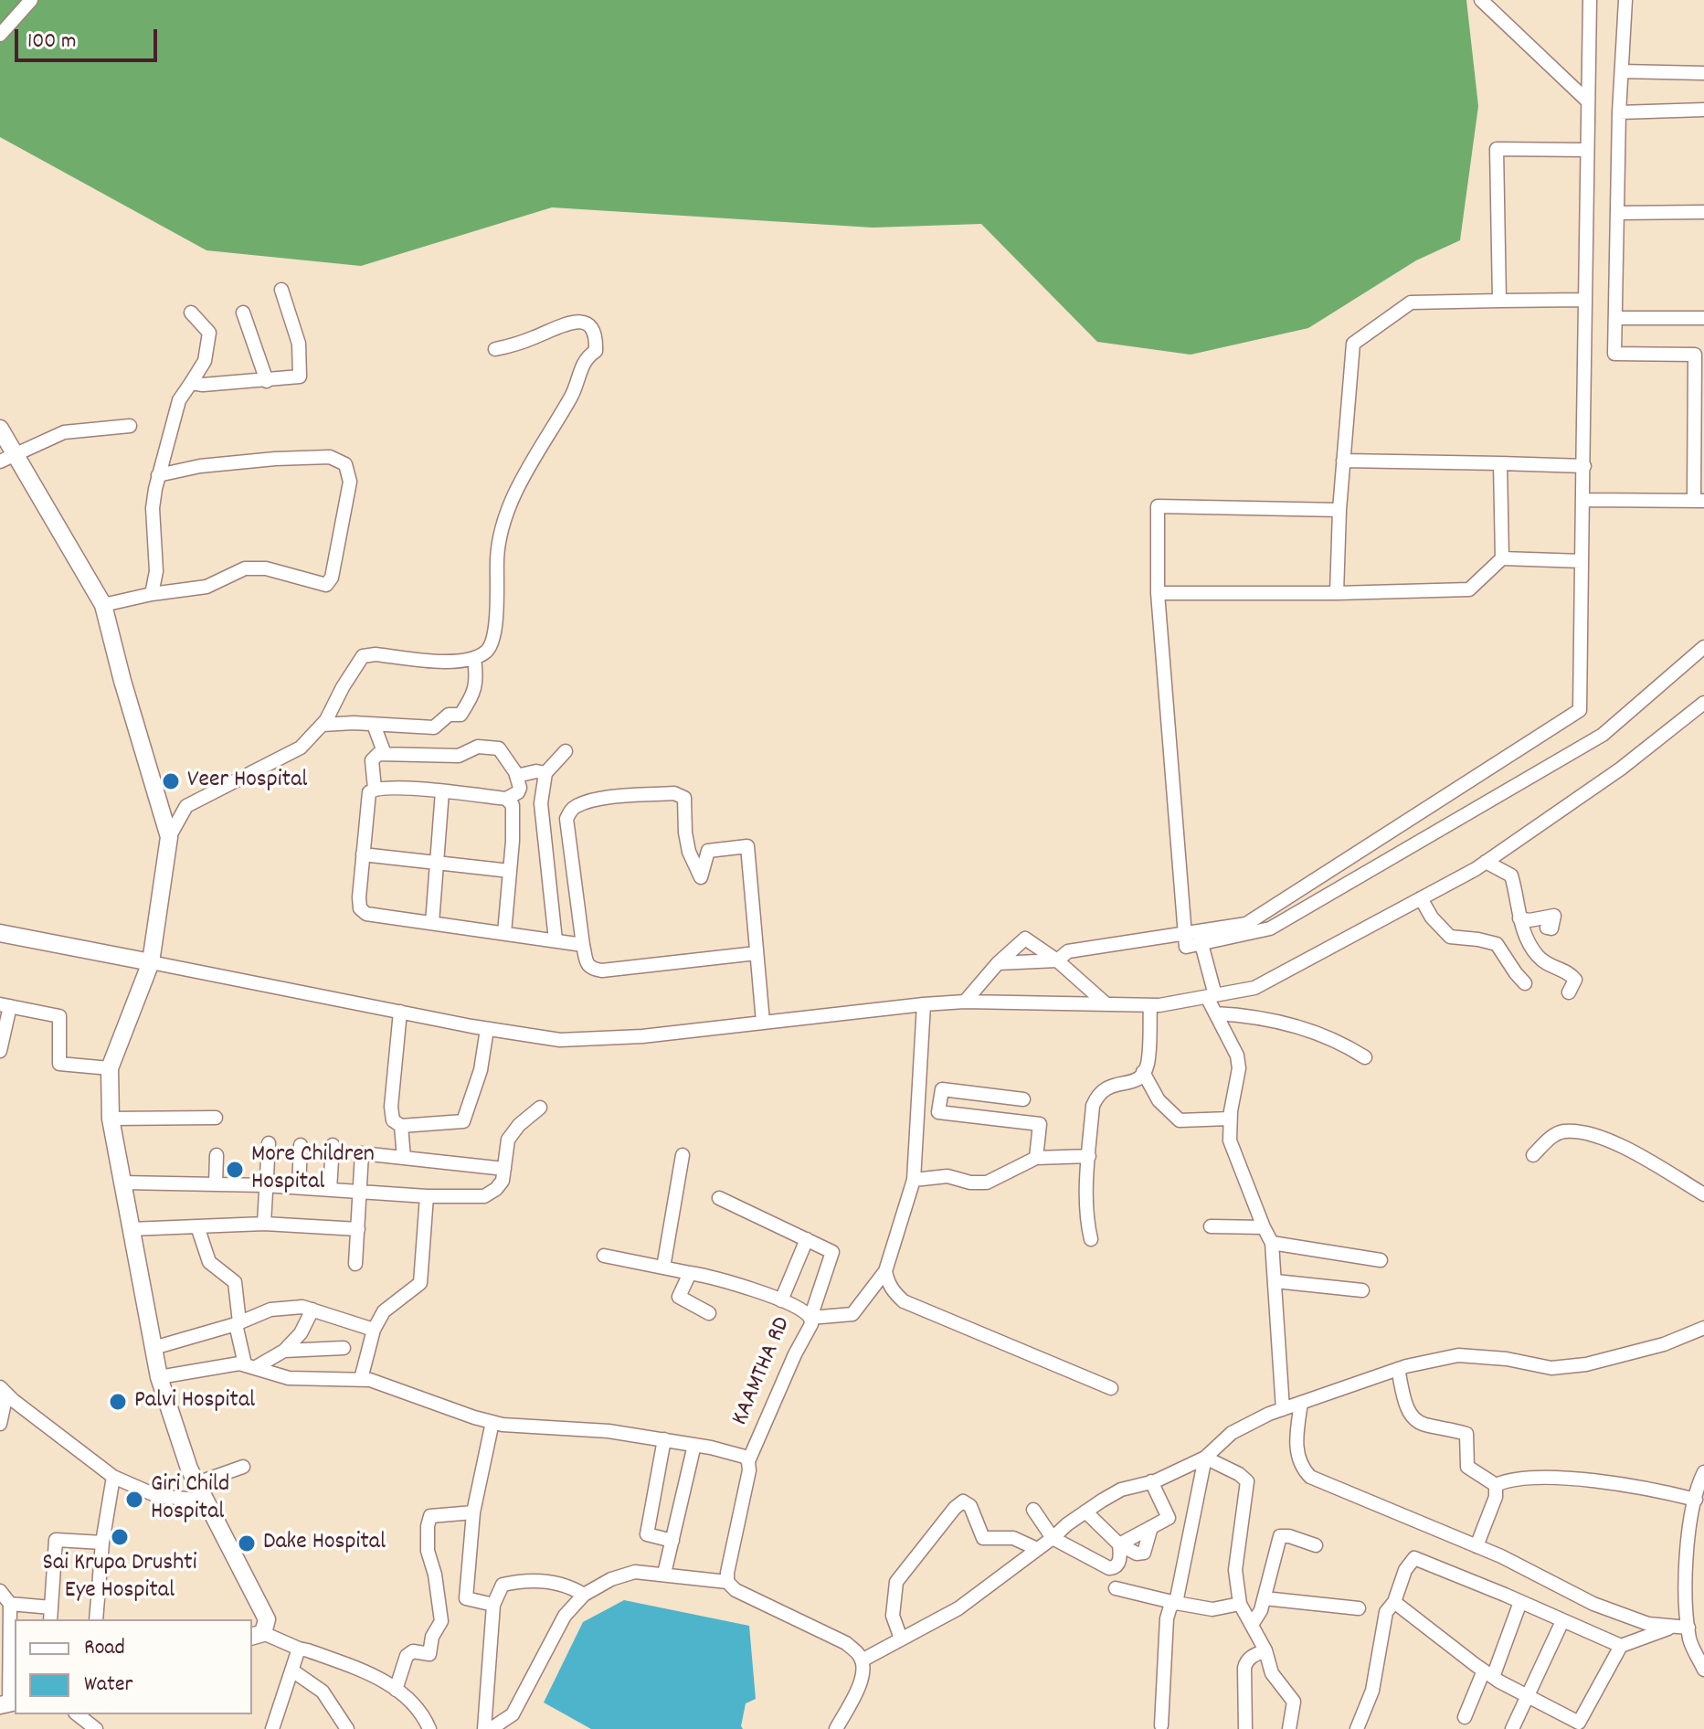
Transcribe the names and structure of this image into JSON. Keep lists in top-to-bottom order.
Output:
{
  "streets": {
    "street": ["KAAMTHA RD"]
  },
  "places": [
    "Veer Hospital",
    "More Children Hospital",
    "Palvi Hospital",
    "Giri Child Hospital",
    "Sai Krupa Drushti Eye Hospital",
    "Dake Hospital"
  ],
  "legend": ["Road", "Water"],
  "scale_bar": "100 m"
}
